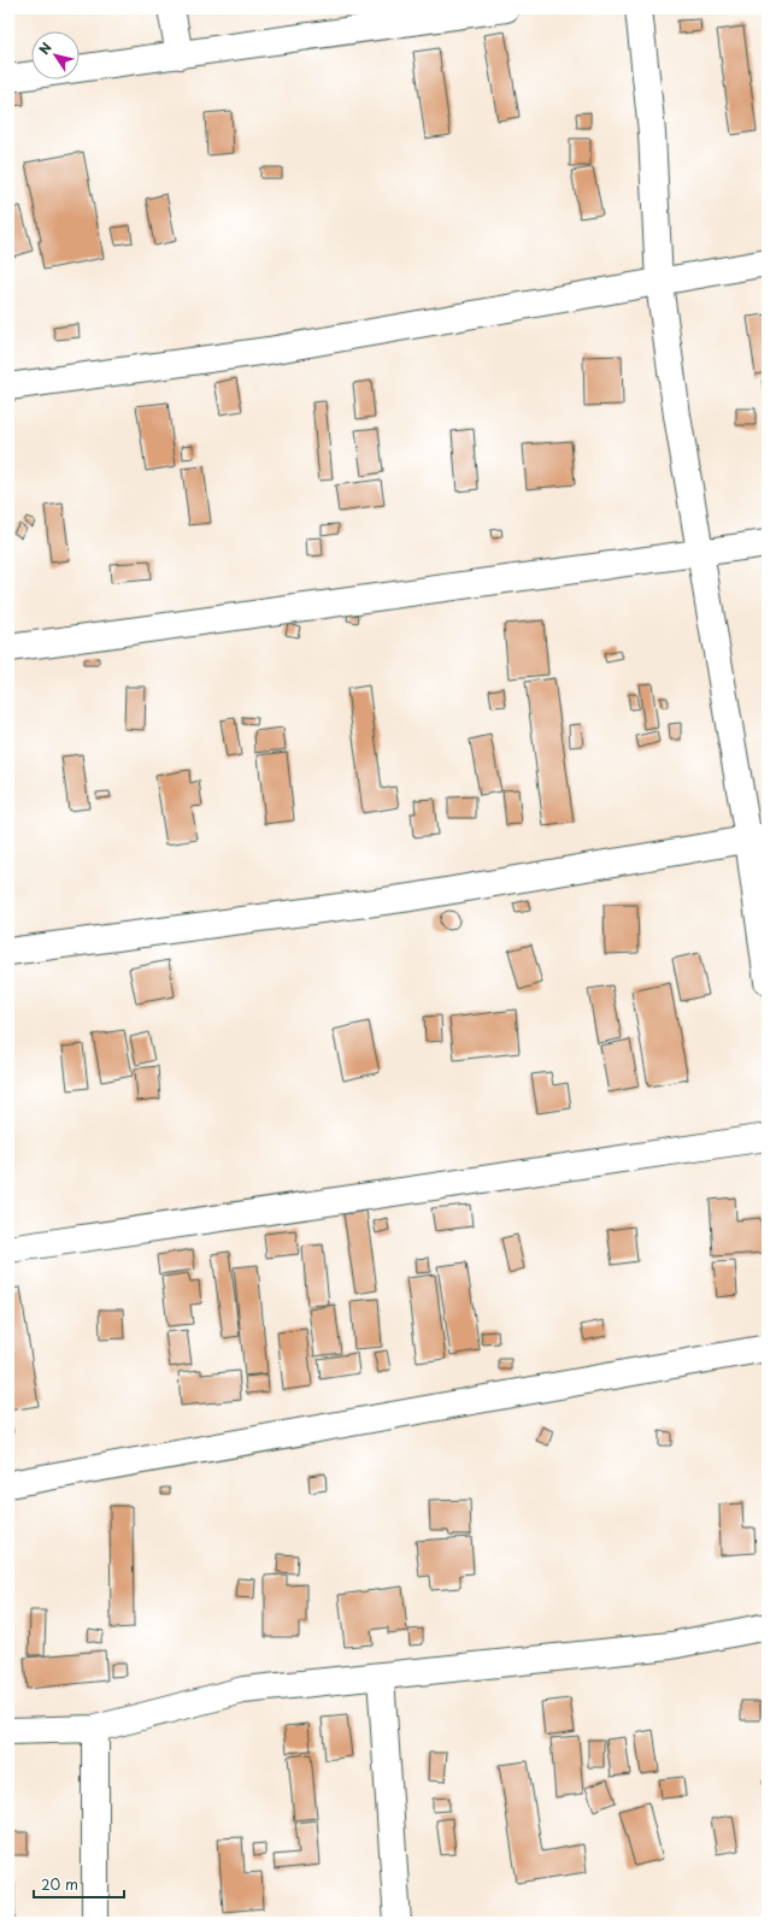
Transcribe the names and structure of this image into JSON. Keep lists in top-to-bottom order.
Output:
{
  "scale_bar": "20 m",
  "north": "top left"
}
